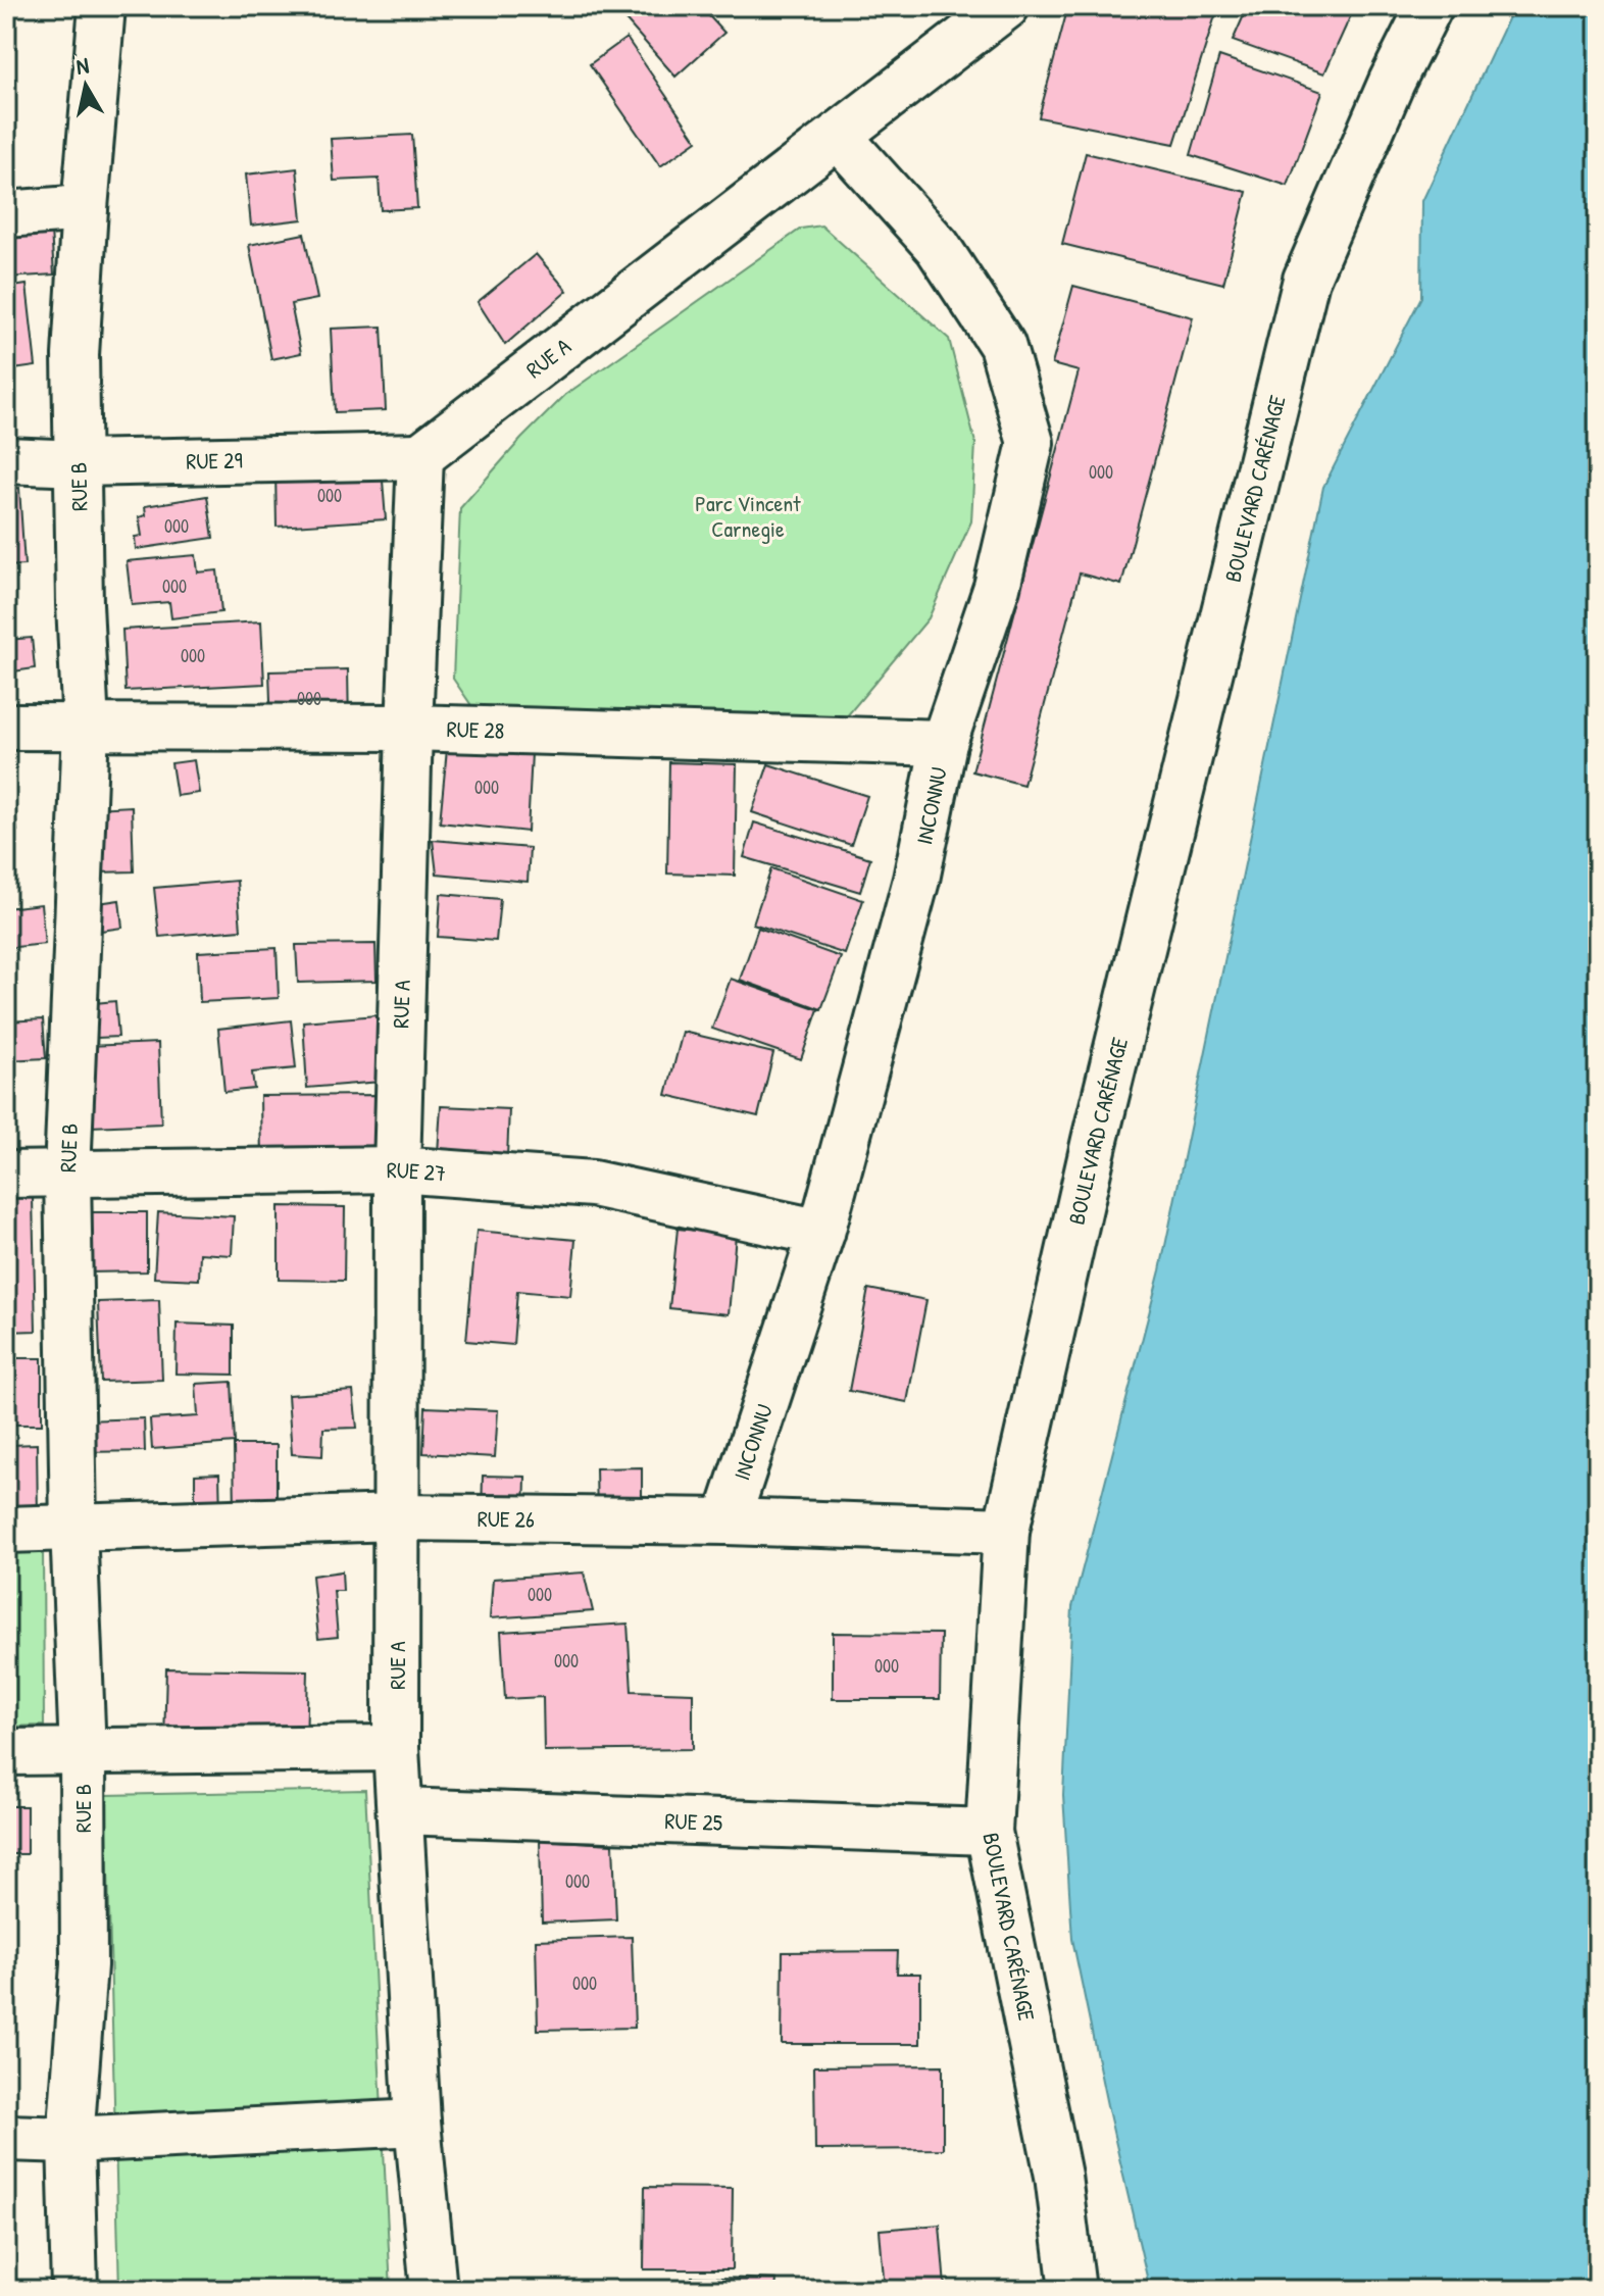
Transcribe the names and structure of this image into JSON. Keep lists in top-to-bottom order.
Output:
{
  "streets": {
    "street": [
      "RUE A",
      "RUE 29",
      "RUE B",
      "BOULEVARD CARÉNAGE",
      "RUE 28",
      "INCONNU",
      "RUE 27",
      "RUE 26",
      "RUE 25"
    ]
  },
  "crossings": [
    ["RUE A", "RUE 29"],
    ["RUE A", "RUE 28"],
    ["RUE A", "INCONNU"],
    ["RUE A", "RUE 27"],
    ["RUE A", "RUE 26"],
    ["RUE A", "RUE 25"],
    ["RUE 29", "RUE B"],
    ["RUE B", "RUE 28"],
    ["RUE B", "RUE 27"],
    ["RUE B", "RUE 26"],
    ["BOULEVARD CARÉNAGE", "RUE 26"],
    ["BOULEVARD CARÉNAGE", "RUE 25"],
    ["RUE 28", "INCONNU"],
    ["INCONNU", "RUE 27"],
    ["INCONNU", "RUE 26"]
  ],
  "parks": ["Parc Vincent Carnegie"],
  "house_numbers": [
    "000",
    "000",
    "000",
    "000",
    "000",
    "000",
    "000",
    "000",
    "000",
    "000",
    "000",
    "000"
  ],
  "north": "top"
}
